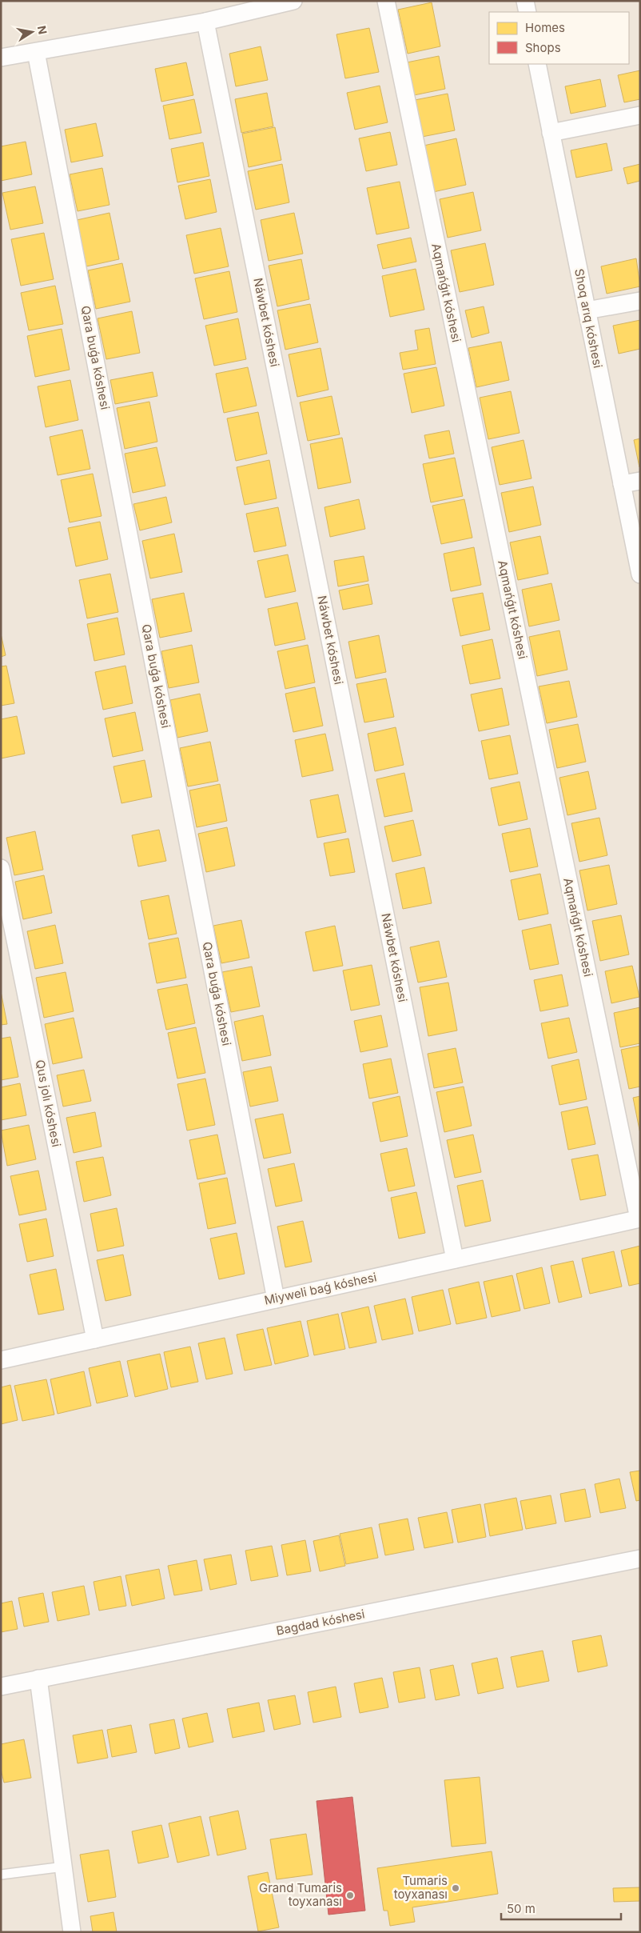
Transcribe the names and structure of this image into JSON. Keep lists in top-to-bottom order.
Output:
{
  "streets": {
    "street": [
      "Aqmańǵıt kóshesi",
      "Shoq arıq kóshesi",
      "Náwbet kóshesi",
      "Qara buǵa kóshesi",
      "Qus jolı kóshesi",
      "Miyweli baǵ kóshesi",
      "Bagdad kóshesi"
    ]
  },
  "crossings": [
    ["Aqmańǵıt kóshesi", "Miyweli baǵ kóshesi"],
    ["Náwbet kóshesi", "Miyweli baǵ kóshesi"],
    ["Qara buǵa kóshesi", "Miyweli baǵ kóshesi"],
    ["Qus jolı kóshesi", "Miyweli baǵ kóshesi"]
  ],
  "places": ["Tumaris toyxanası", "Grand Tumaris toyxanası"],
  "legend": ["Homes", "Shops"],
  "scale_bar": "50 m",
  "north": "right"
}
